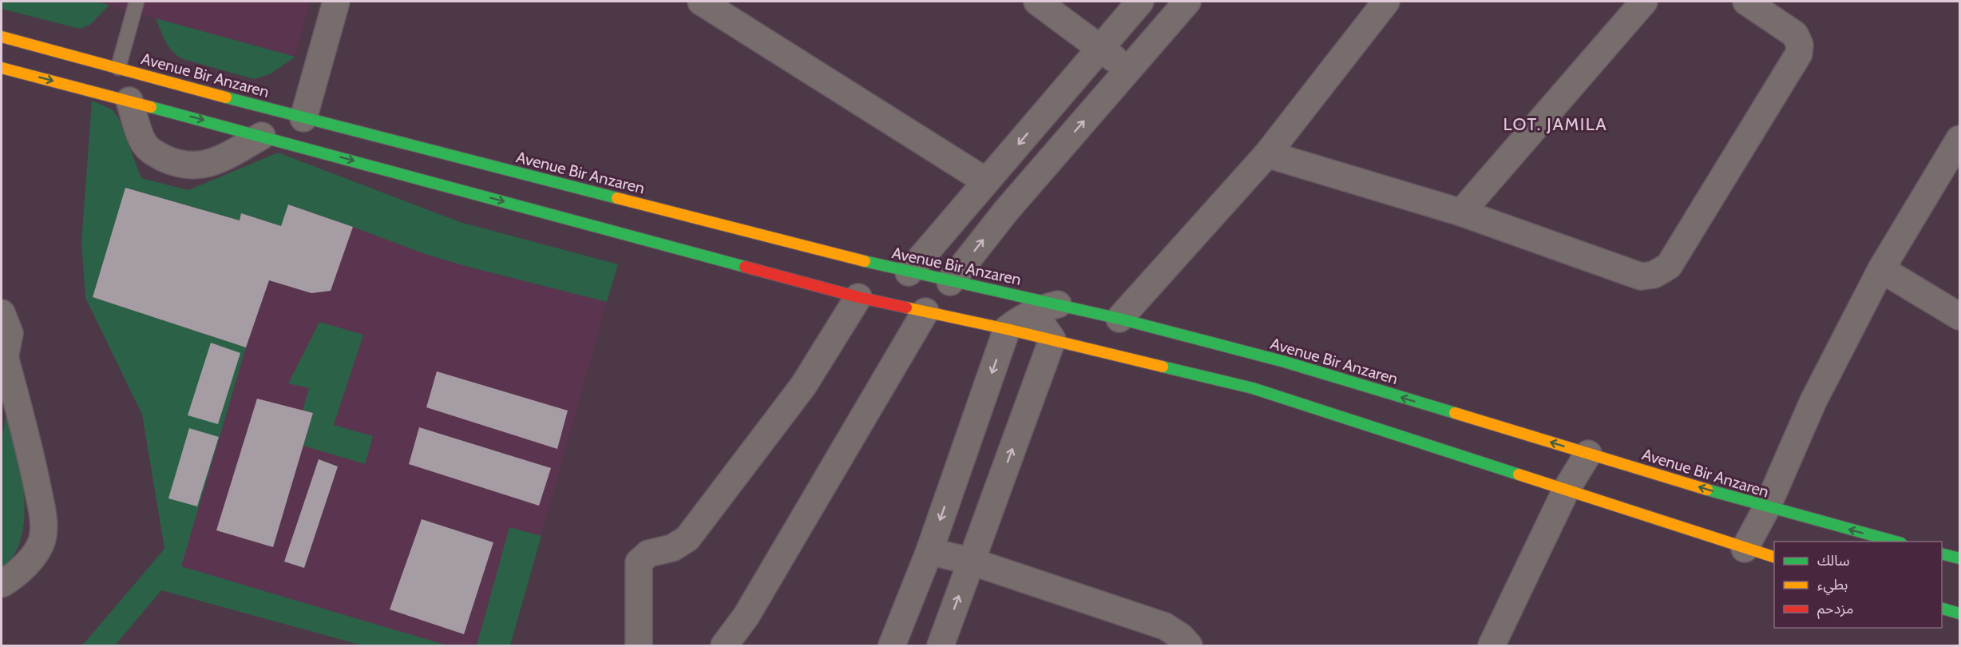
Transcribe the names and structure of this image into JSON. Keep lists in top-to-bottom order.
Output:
{
  "streets": {
    "highway": ["Avenue Bir Anzaren"]
  },
  "districts": ["LOT. JAMILA"],
  "legend": ["سالك", "بطيء", "مزدحم"]
}
